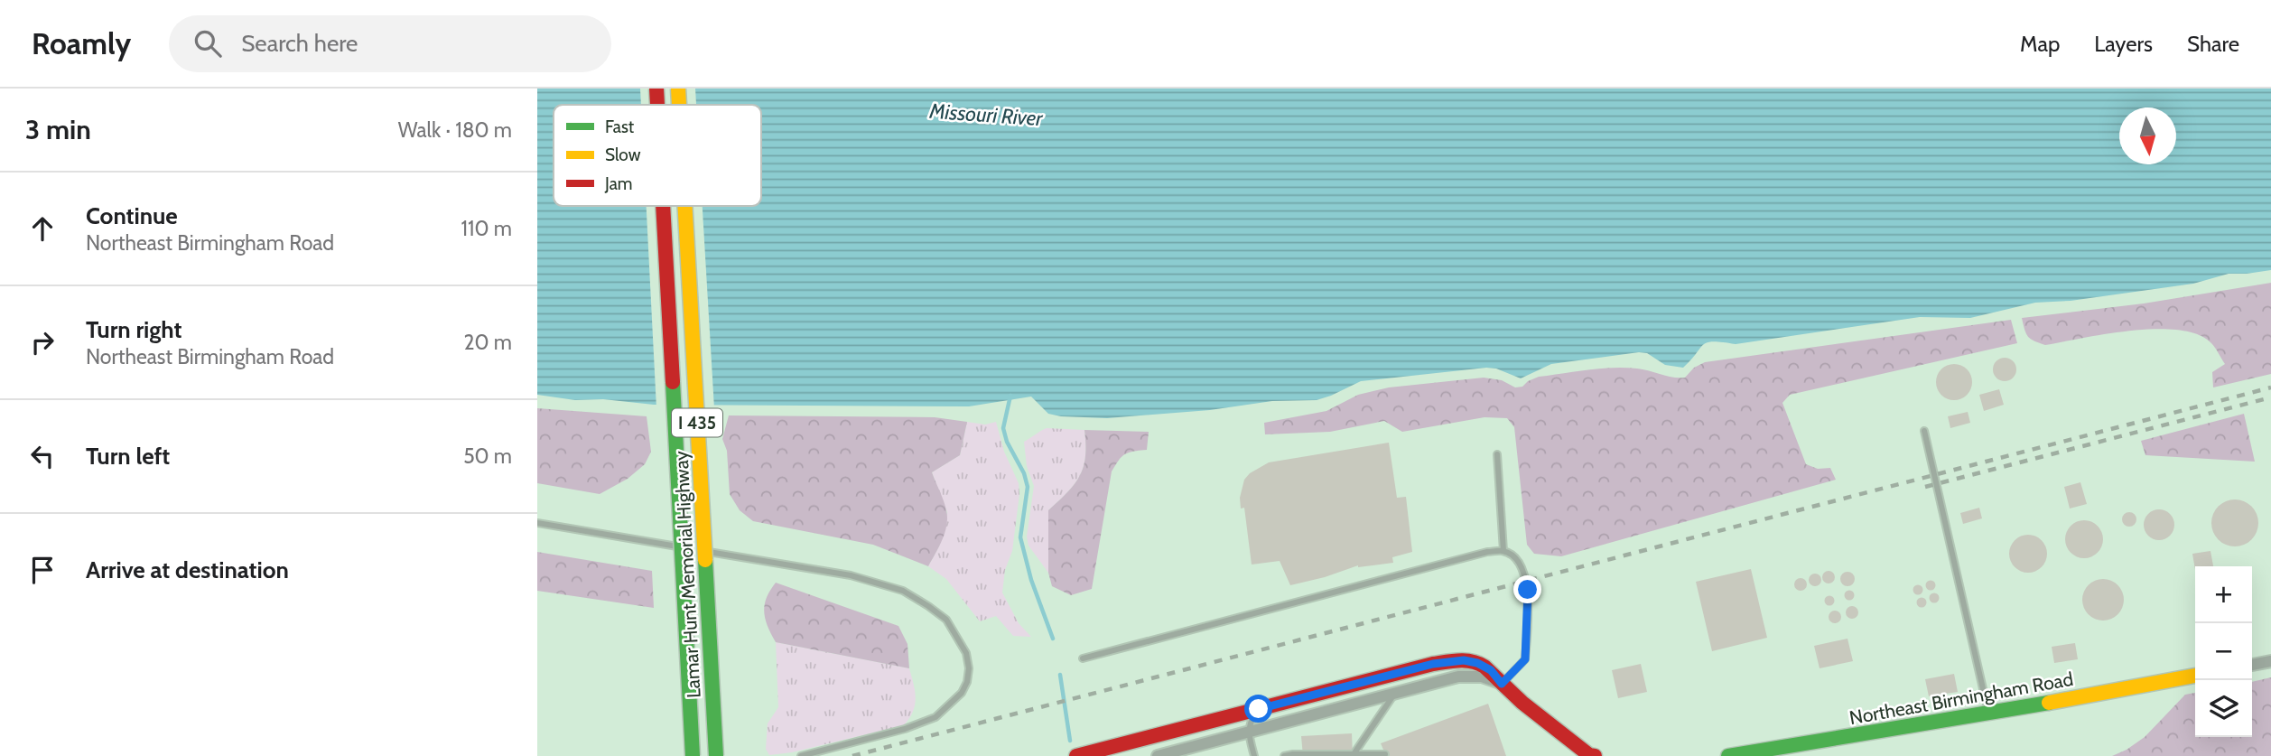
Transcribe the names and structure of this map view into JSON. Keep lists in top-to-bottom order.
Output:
{
  "streets": {
    "main road": ["I 435", "Lamar Hunt Memorial Highway", "Northeast Birmingham Road"]
  },
  "water": ["Missouri River"],
  "legend": ["Fast", "Slow", "Jam"],
  "north": "bottom",
  "page": {
    "header": "Roamly",
    "search": "Search here",
    "nav": ["Map", "Layers", "Share"],
    "heading": ["3 min", "Walk · 180 m"],
    "list": [
      ["Continue", "Northeast Birmingham Road", "110 m"],
      ["Turn right", "Northeast Birmingham Road", "20 m"],
      ["Turn left", "50 m"],
      "Arrive at destination"
    ],
    "map_buttons": ["+", "−"]
  }
}
